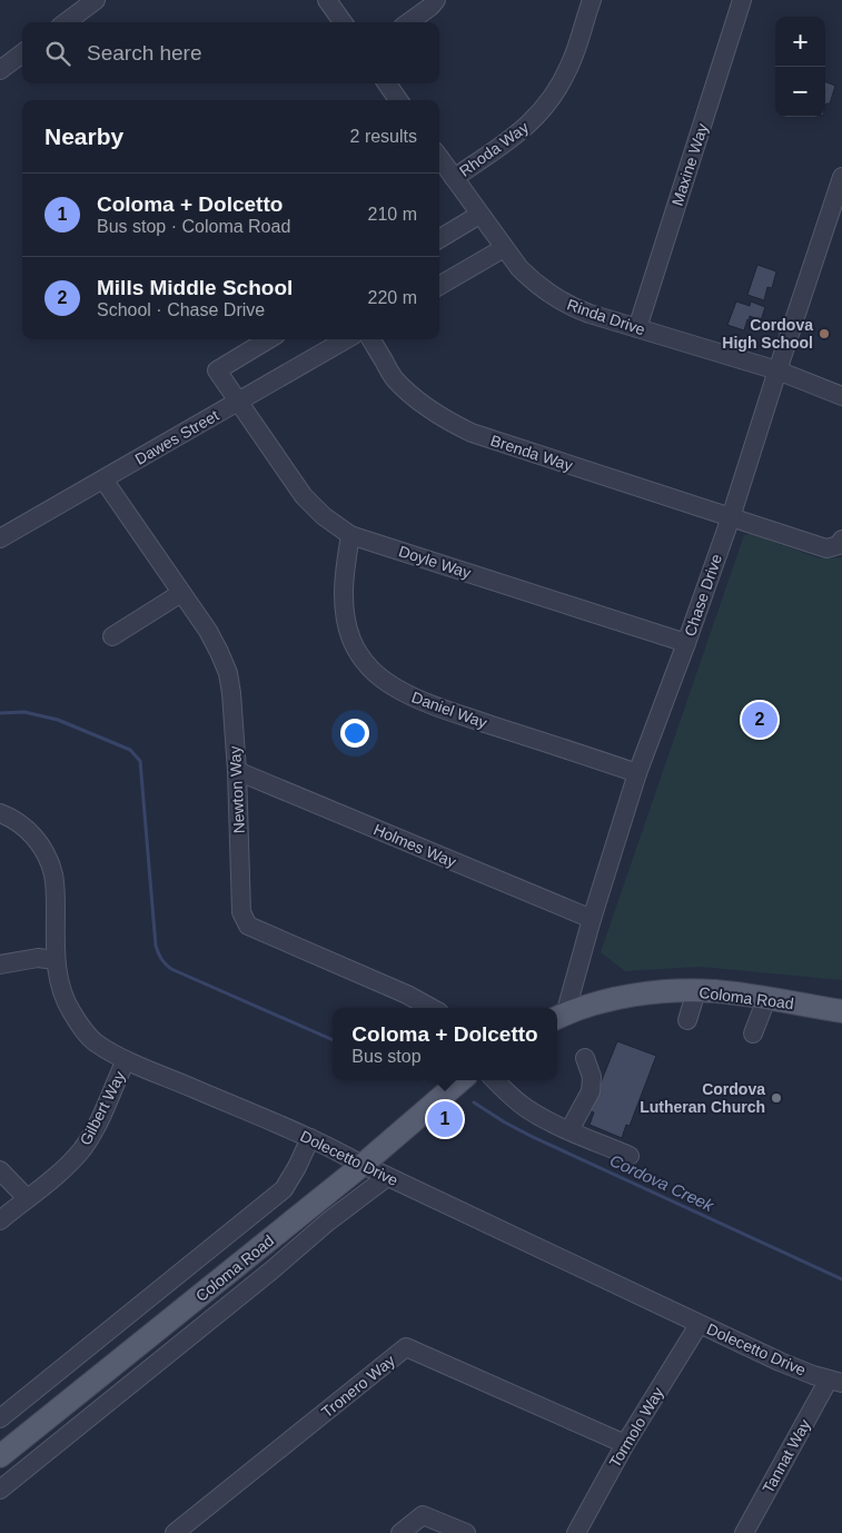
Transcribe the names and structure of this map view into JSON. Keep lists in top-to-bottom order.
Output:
{
  "streets": {
    "main road": ["Coloma Road"],
    "street": [
      "Rhoda Way",
      "Maxine Way",
      "Rinda Drive",
      "Dawes Street",
      "Brenda Way",
      "Doyle Way",
      "Chase Drive",
      "Daniel Way",
      "Newton Way",
      "Holmes Way",
      "Gilbert Way",
      "Dolecetto Drive",
      "Tronero Way",
      "Tormolo Way",
      "Tannat Way"
    ]
  },
  "crossings": [
    ["Rhoda Way", "Rinda Drive"],
    ["Maxine Way", "Rinda Drive"],
    ["Rinda Drive", "Chase Drive"],
    ["Dawes Street", "Doyle Way"],
    ["Dawes Street", "Newton Way"],
    ["Brenda Way", "Chase Drive"],
    ["Doyle Way", "Chase Drive"],
    ["Doyle Way", "Daniel Way"],
    ["Chase Drive", "Daniel Way"],
    ["Chase Drive", "Holmes Way"],
    ["Chase Drive", "Coloma Road"],
    ["Newton Way", "Holmes Way"],
    ["Coloma Road", "Dolecetto Drive"],
    ["Gilbert Way", "Dolecetto Drive"],
    ["Dolecetto Drive", "Tormolo Way"],
    ["Dolecetto Drive", "Tannat Way"],
    ["Tronero Way", "Tormolo Way"]
  ],
  "water": ["Cordova Creek"],
  "places": ["Cordova High School", "Cordova Lutheran Church"],
  "page": {
    "map_buttons": ["+", "−"],
    "search": "Search here",
    "heading": ["Nearby", "2 results"],
    "list": [
      {
        "mark": "1",
        "name": "Coloma + Dolcetto",
        "note": "Bus stop · Coloma Road",
        "value": "210 m"
      },
      {
        "mark": "2",
        "name": "Mills Middle School",
        "note": "School · Chase Drive",
        "value": "220 m"
      }
    ],
    "pins": ["2", "1"],
    "popup": ["Coloma + Dolcetto", "Bus stop"]
  }
}
